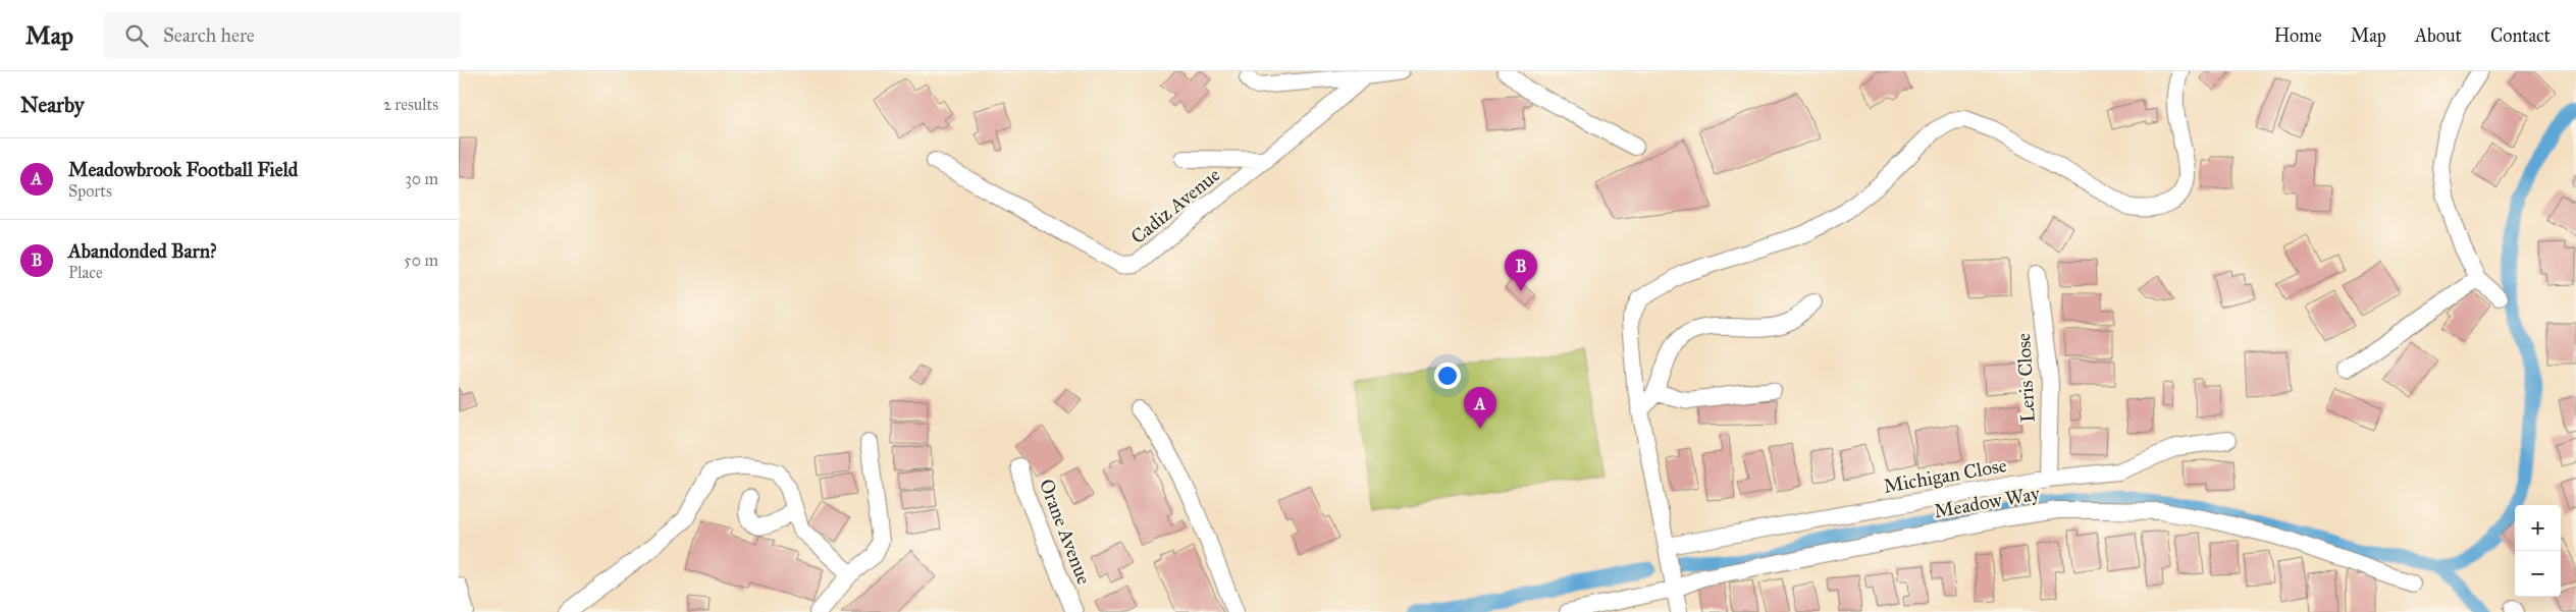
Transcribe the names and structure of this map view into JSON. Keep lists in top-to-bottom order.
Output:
{
  "streets": {
    "street": [
      "Cadiz Avenue",
      "Leris Close",
      "Michigan Close",
      "Meadow Way",
      "Orane Avenue"
    ]
  },
  "crossings": [
    ["Leris Close", "Michigan Close"]
  ],
  "page": {
    "header": "Map",
    "search": "Search here",
    "nav": [
      "Home",
      "Map",
      "About",
      "Contact"
    ],
    "heading": ["Nearby", "2 results"],
    "list": [
      {
        "mark": "A",
        "name": "Meadowbrook Football Field",
        "note": "Sports",
        "value": "30 m"
      },
      {
        "mark": "B",
        "name": "Abandonded Barn?",
        "note": "Place",
        "value": "50 m"
      }
    ],
    "pins": ["B", "A"],
    "map_buttons": ["+", "−"]
  }
}
